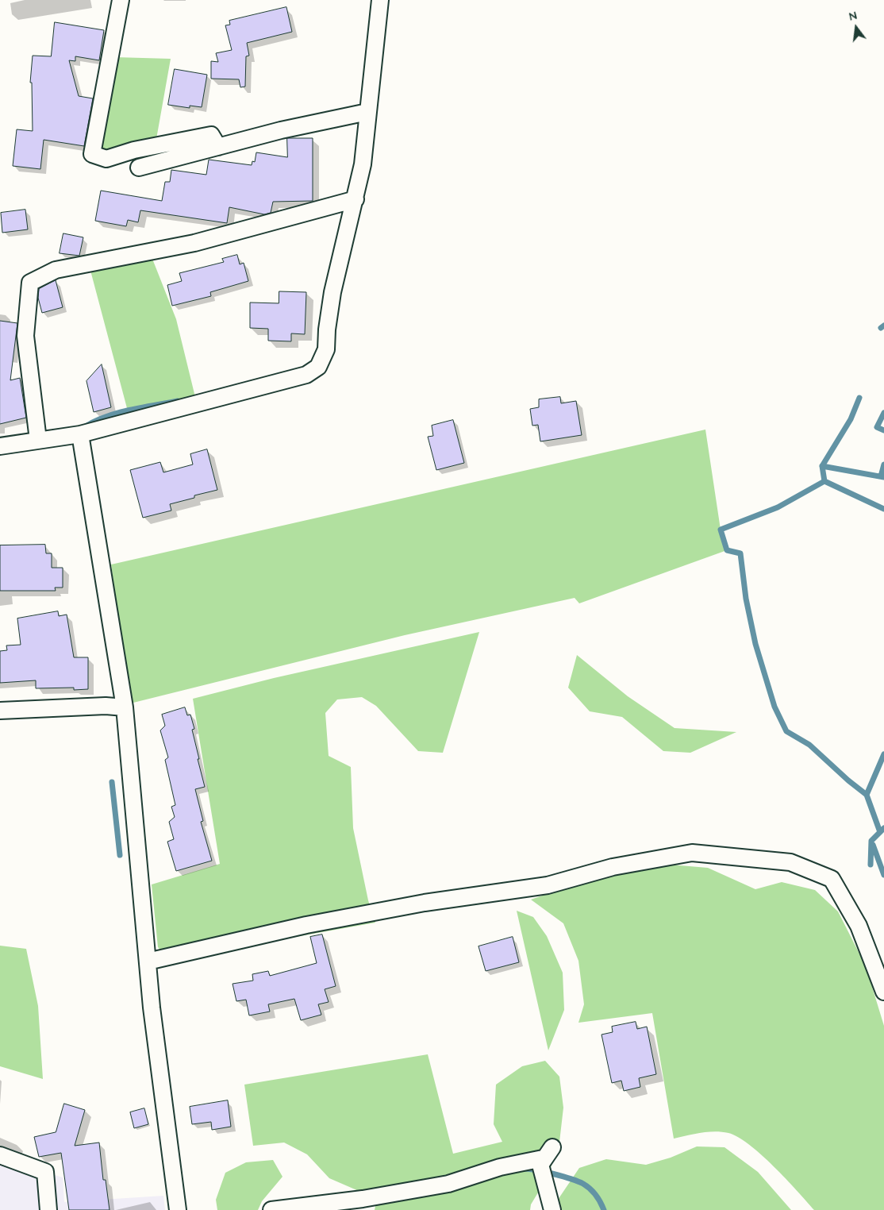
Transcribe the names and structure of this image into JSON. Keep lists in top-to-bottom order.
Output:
{
  "north": "top"
}
